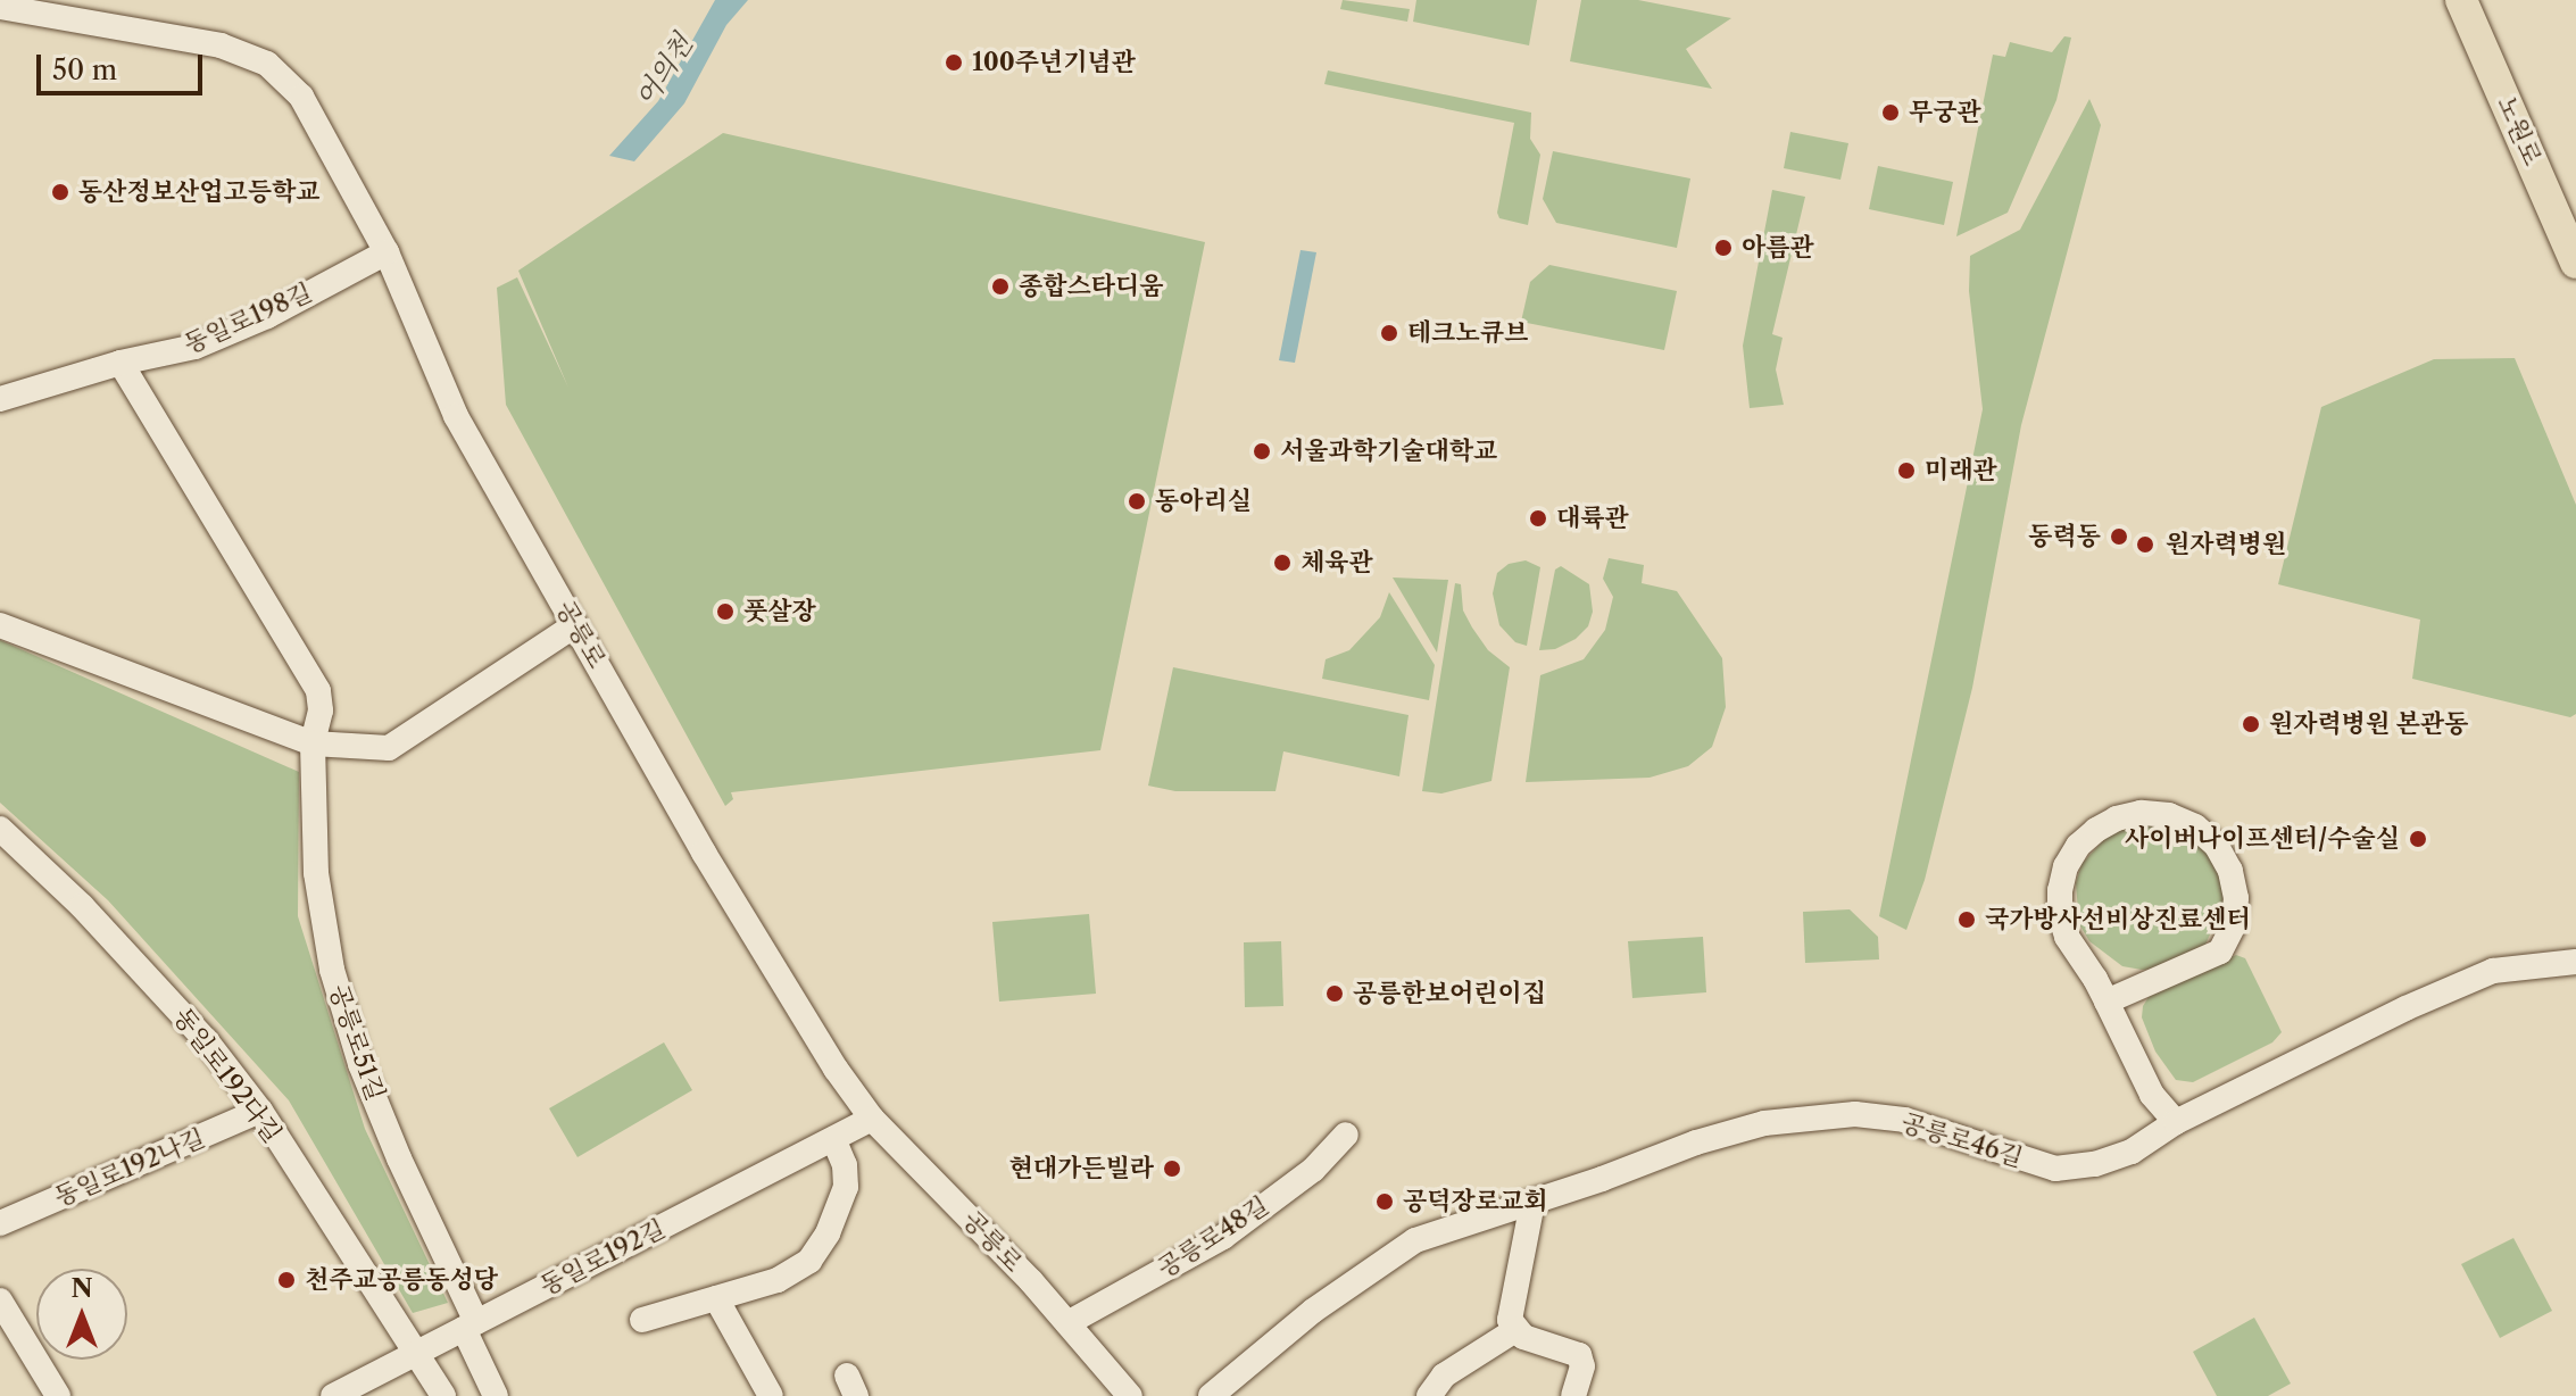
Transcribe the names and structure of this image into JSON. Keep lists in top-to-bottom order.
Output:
{
  "streets": {
    "main road": ["노원로"],
    "street": [
      "동일로198길",
      "공릉로",
      "공릉로51길",
      "동일로192다길",
      "공릉로46길",
      "동일로192나길",
      "공릉로48길",
      "동일로192길"
    ]
  },
  "crossings": [
    ["동일로198길", "공릉로"],
    ["동일로198길", "공릉로51길"],
    ["공릉로", "공릉로48길"],
    ["공릉로", "동일로192길"],
    ["공릉로51길", "동일로192길"],
    ["동일로192다길", "동일로192나길"],
    ["동일로192다길", "동일로192길"]
  ],
  "water": ["어의천"],
  "places": [
    "100주년기념관",
    "무궁관",
    "동산정보산업고등학교",
    "아름관",
    "종합스타디움",
    "테크노큐브",
    "서울과학기술대학교",
    "미래관",
    "동아리실",
    "대륙관",
    "동력동",
    "원자력병원",
    "체육관",
    "풋살장",
    "원자력병원 본관동",
    "사이버나이프센터/수술실",
    "국가방사선비상진료센터",
    "공릉한보어린이집",
    "현대가든빌라",
    "공덕장로교회",
    "천주교공릉동성당"
  ],
  "scale_bar": "50 m",
  "north": "top"
}
